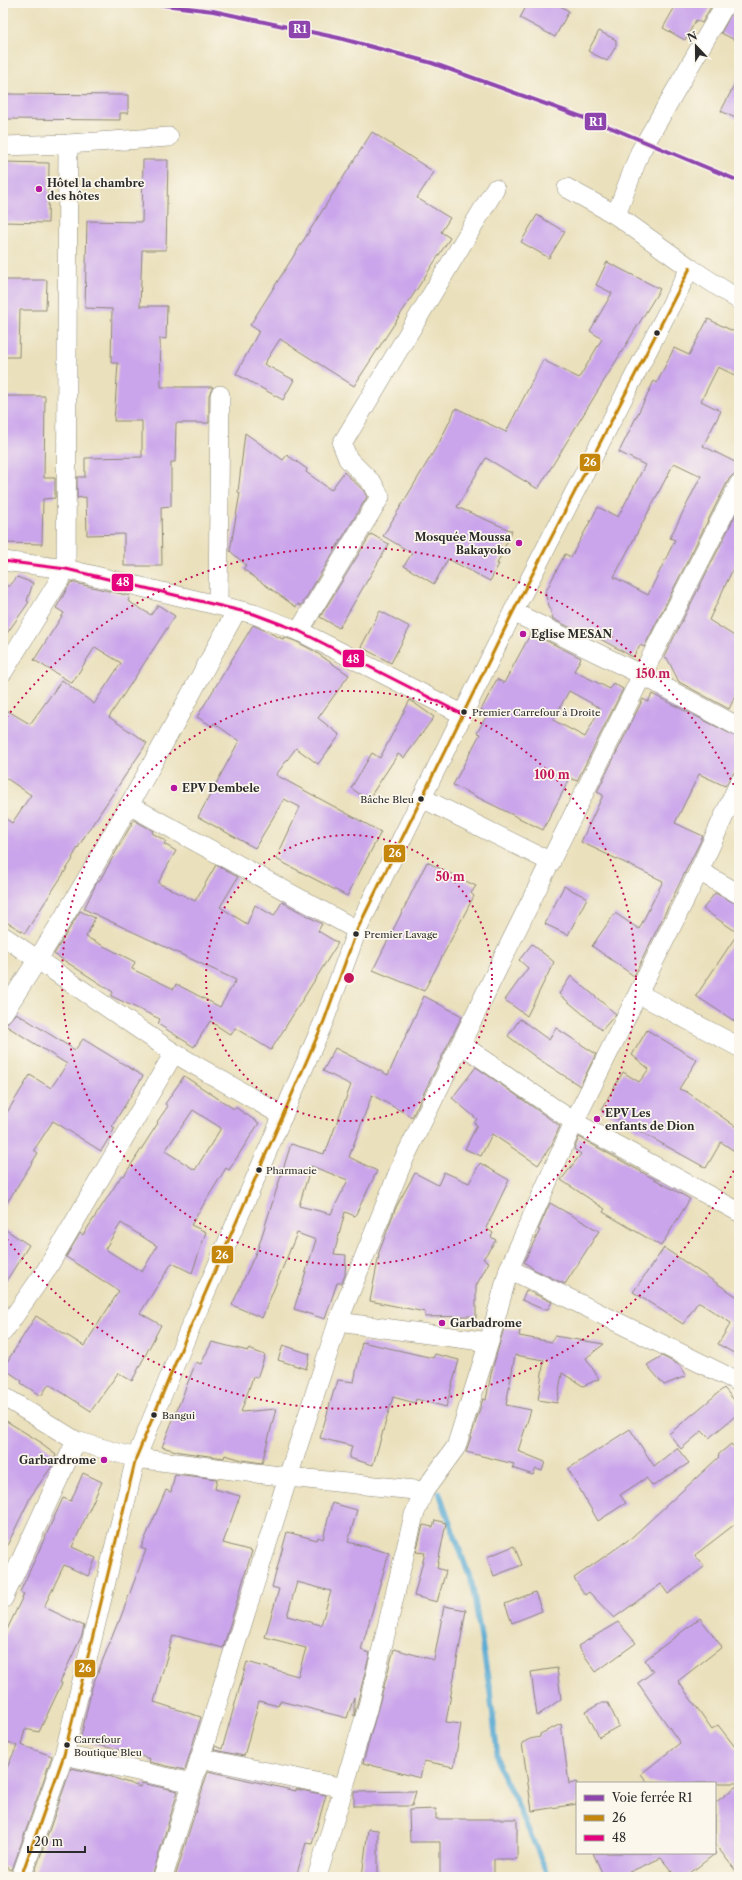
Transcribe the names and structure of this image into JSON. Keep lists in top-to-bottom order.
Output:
{
  "places": [
    "Hôtel la chambre des hôtes",
    "Mosquée Moussa Bakayoko",
    "Eglise MESAN",
    "Premier Carrefour à Droite",
    "EPV Dembele",
    "Bâche Bleu",
    "Premier Lavage",
    "EPV Les enfants de Dion",
    "Pharmacie",
    "Garbadrome",
    "Bangui",
    "Garbardrome",
    "Carrefour Boutique Bleu"
  ],
  "lines": ["rail line R1", "transit line 26", "transit line 48"],
  "legend": ["Voie ferrée R1", "26", "48"],
  "scale_bar": "20 m",
  "north": "top",
  "rings": ["150 m", "100 m", "50 m"]
}
